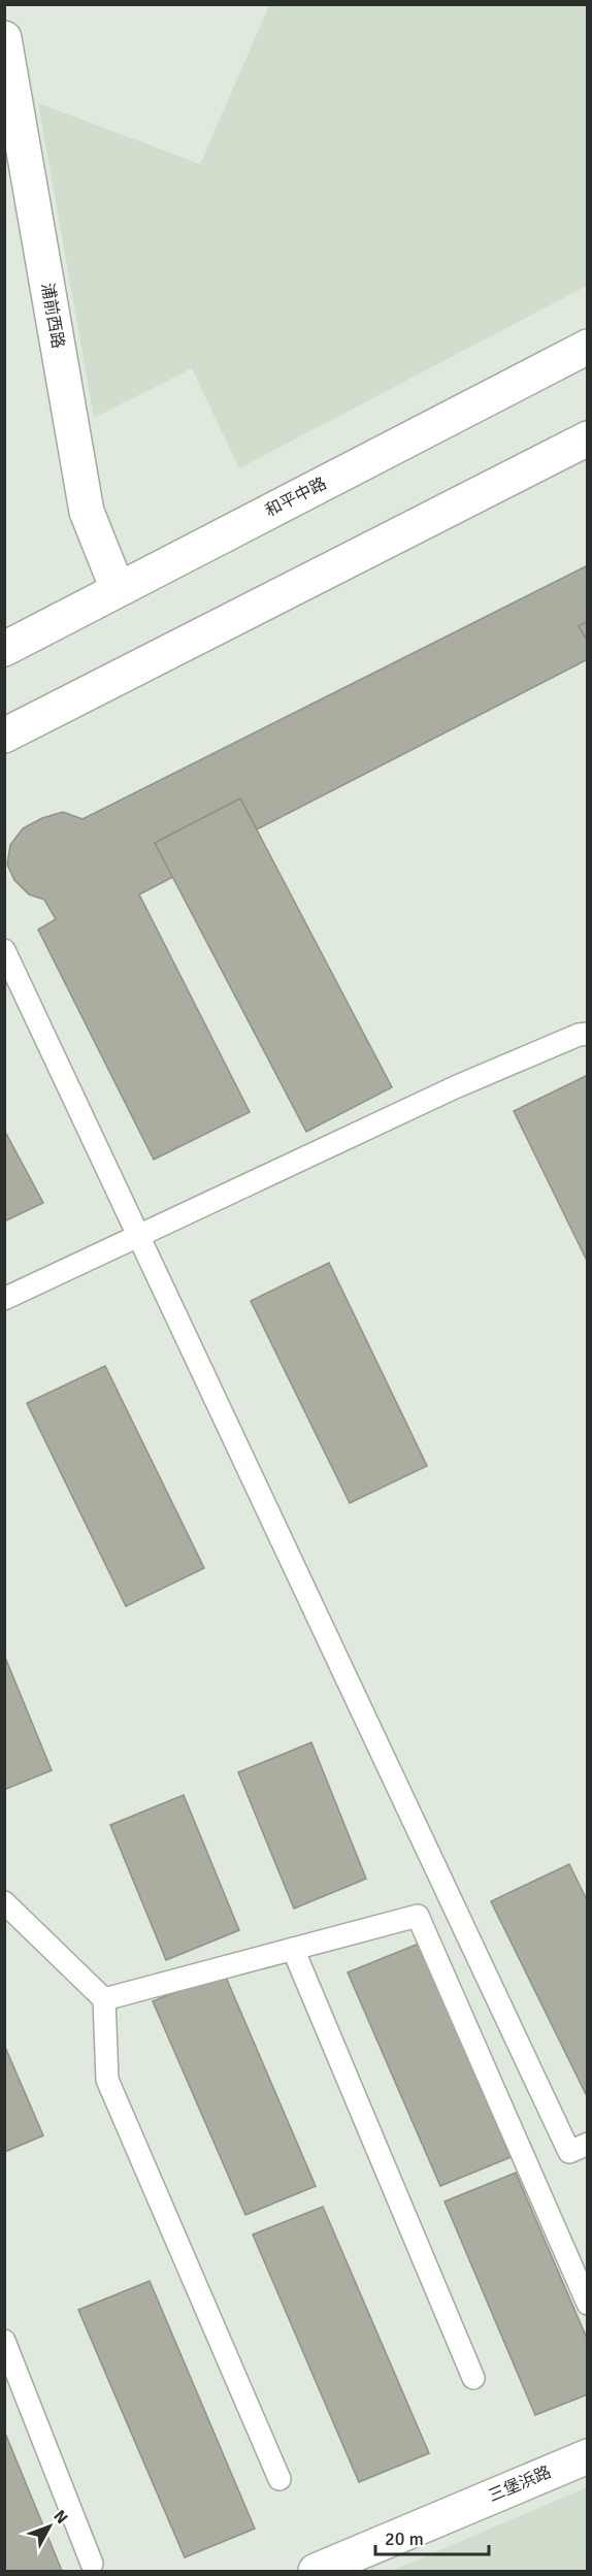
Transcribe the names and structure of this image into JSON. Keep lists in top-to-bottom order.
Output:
{
  "streets": {
    "main road": ["浦前西路", "和平中路", "三堡浜路"]
  },
  "crossings": [
    ["浦前西路", "和平中路"]
  ],
  "scale_bar": "20 m",
  "north": "top right"
}
